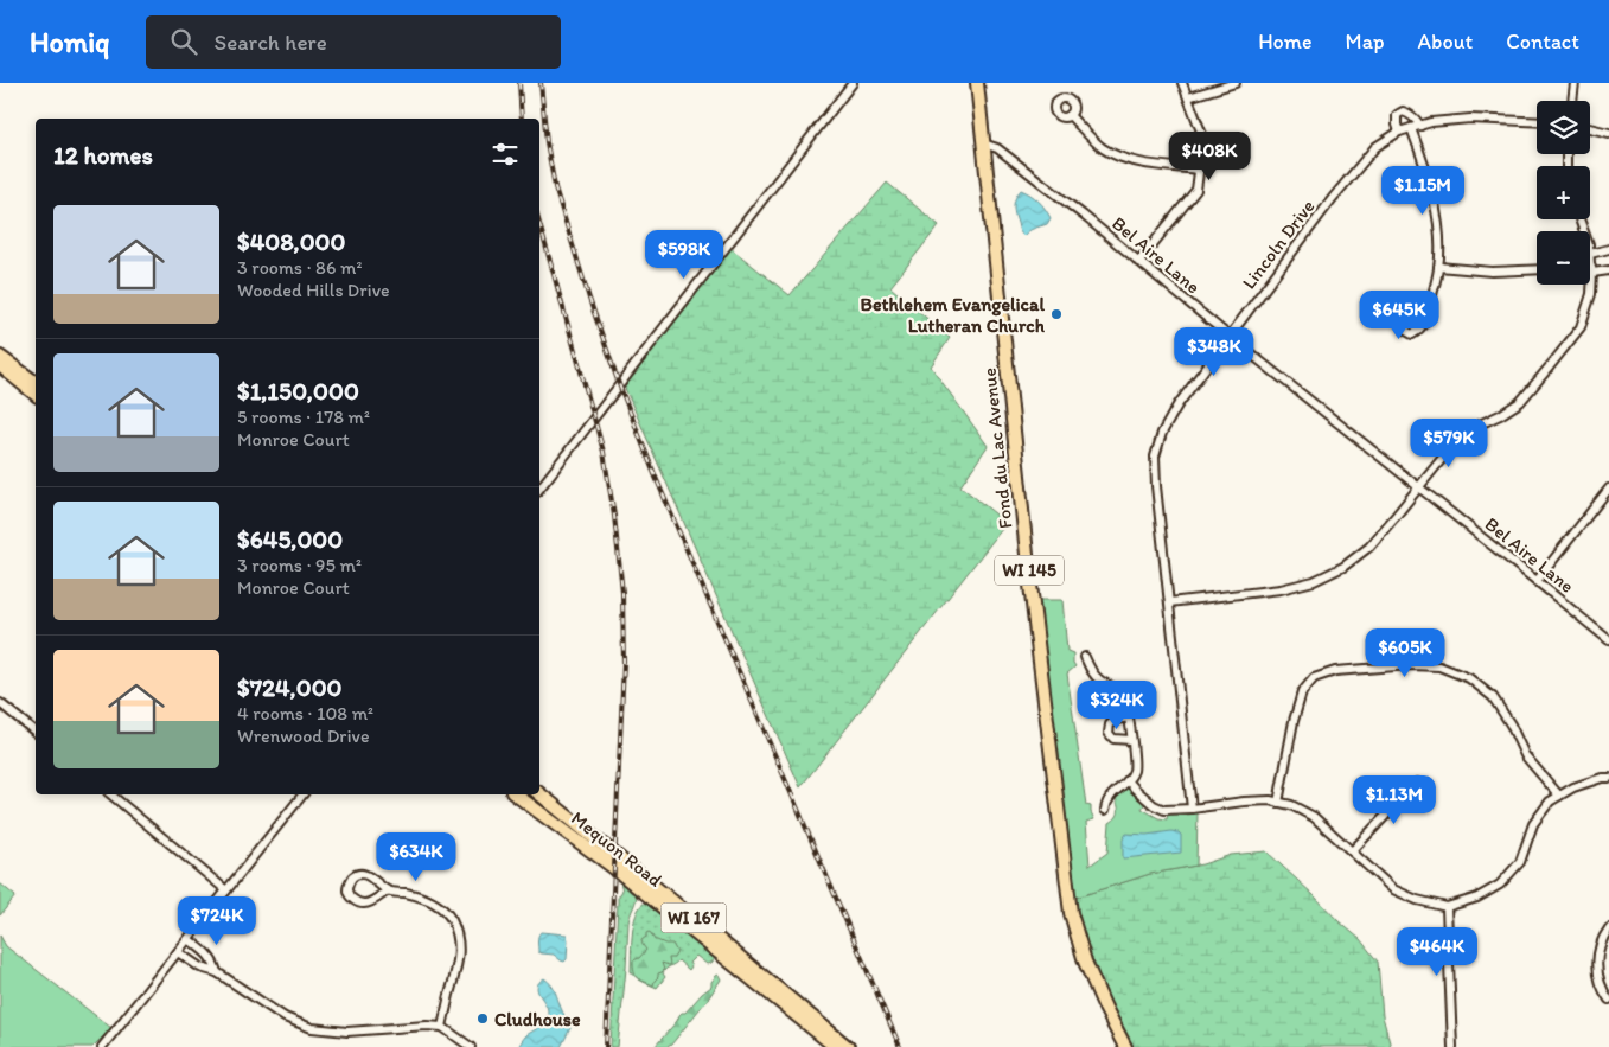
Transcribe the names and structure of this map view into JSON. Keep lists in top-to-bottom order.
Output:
{
  "streets": {
    "main road": [
      "Fond du Lac Avenue",
      "WI 145",
      "Mequon Road",
      "WI 167"
    ],
    "street": ["Lincoln Drive", "Bel Aire Lane"]
  },
  "crossings": [
    ["Lincoln Drive", "Bel Aire Lane"],
    ["Bel Aire Lane", "Fond du Lac Avenue"]
  ],
  "places": ["Bethlehem Evangelical Lutheran Church", "Cludhouse"],
  "page": {
    "header": "Homiq",
    "search": "Search here",
    "nav": [
      "Home",
      "Map",
      "About",
      "Contact"
    ],
    "map_buttons": ["+", "−"],
    "heading": "12 homes",
    "price": [
      "$408K",
      "$1.15M",
      "$598K",
      "$645K",
      "$348K",
      "$579K",
      "$605K",
      "$324K",
      "$1.13M",
      "$634K",
      "$724K",
      "$464K"
    ],
    "list": [
      {
        "name": "$408,000",
        "note": "3 rooms · 86 m² · Wooded Hills Drive"
      },
      {
        "name": "$1,150,000",
        "note": "5 rooms · 178 m² · Monroe Court"
      },
      {
        "name": "$645,000",
        "note": "3 rooms · 95 m² · Monroe Court"
      },
      {
        "name": "$724,000",
        "note": "4 rooms · 108 m² · Wrenwood Drive"
      }
    ]
  }
}
